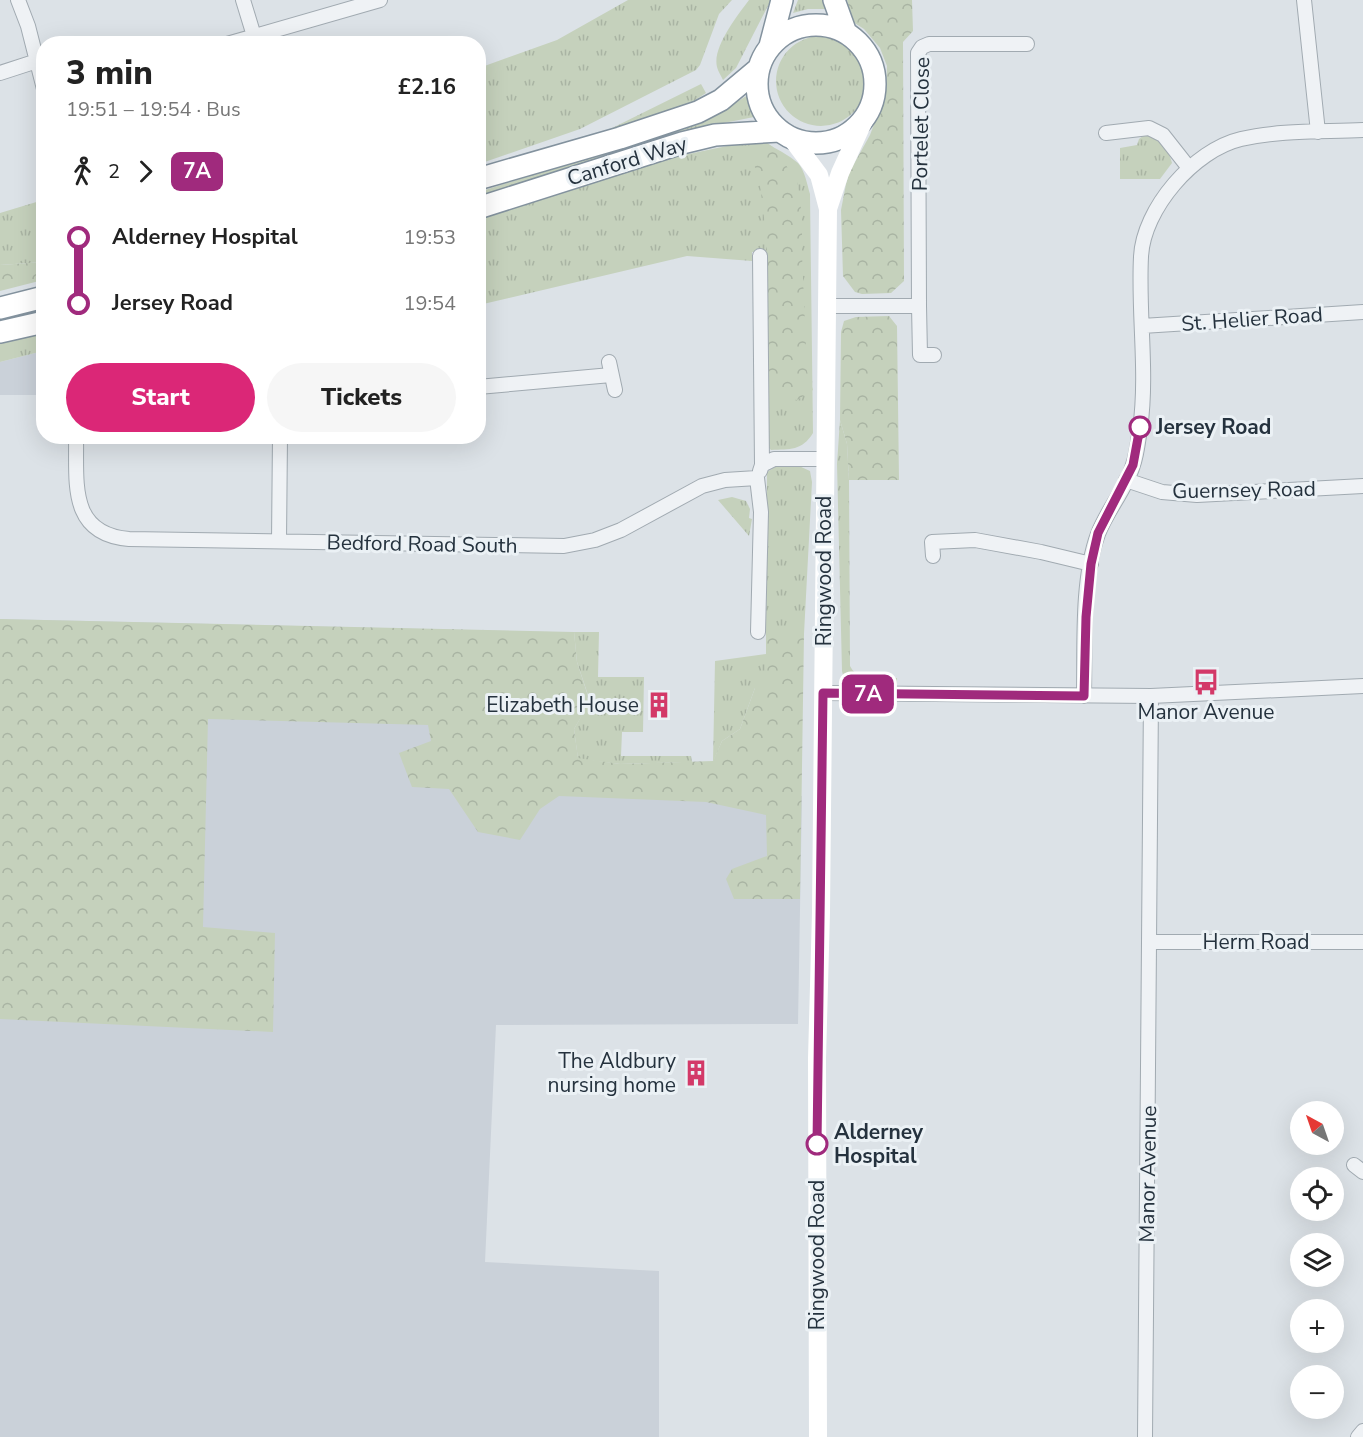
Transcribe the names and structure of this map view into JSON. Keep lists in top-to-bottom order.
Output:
{
  "streets": {
    "highway": ["Canford Way"],
    "main road": ["Ringwood Road"],
    "street": [
      "Portelet Close",
      "St. Helier Road",
      "Guernsey Road",
      "Bedford Road South",
      "Herm Road",
      "Manor Avenue"
    ]
  },
  "crossings": [
    ["Canford Way", "Ringwood Road"],
    ["Bedford Road South", "Ringwood Road"],
    ["Herm Road", "Manor Avenue"]
  ],
  "places": {
    "other": ["Jersey Road", "Alderney Hospital"],
    "bus stop": ["Manor Avenue"],
    "building": ["Elizabeth House", "The Aldbury nursing home"]
  },
  "lines": ["bus line 7A"],
  "north": "top left",
  "page": {
    "on_map": "7A",
    "heading": ["3 min", "19:51 – 19:54 · Bus", "£2.16"],
    "legs": ["2", "7A"],
    "list": [
      {
        "name": "Alderney Hospital",
        "value": "19:53"
      },
      {
        "name": "Jersey Road",
        "value": "19:54"
      }
    ],
    "buttons": ["Start", "Tickets"],
    "map_buttons": ["+", "−"]
  }
}
